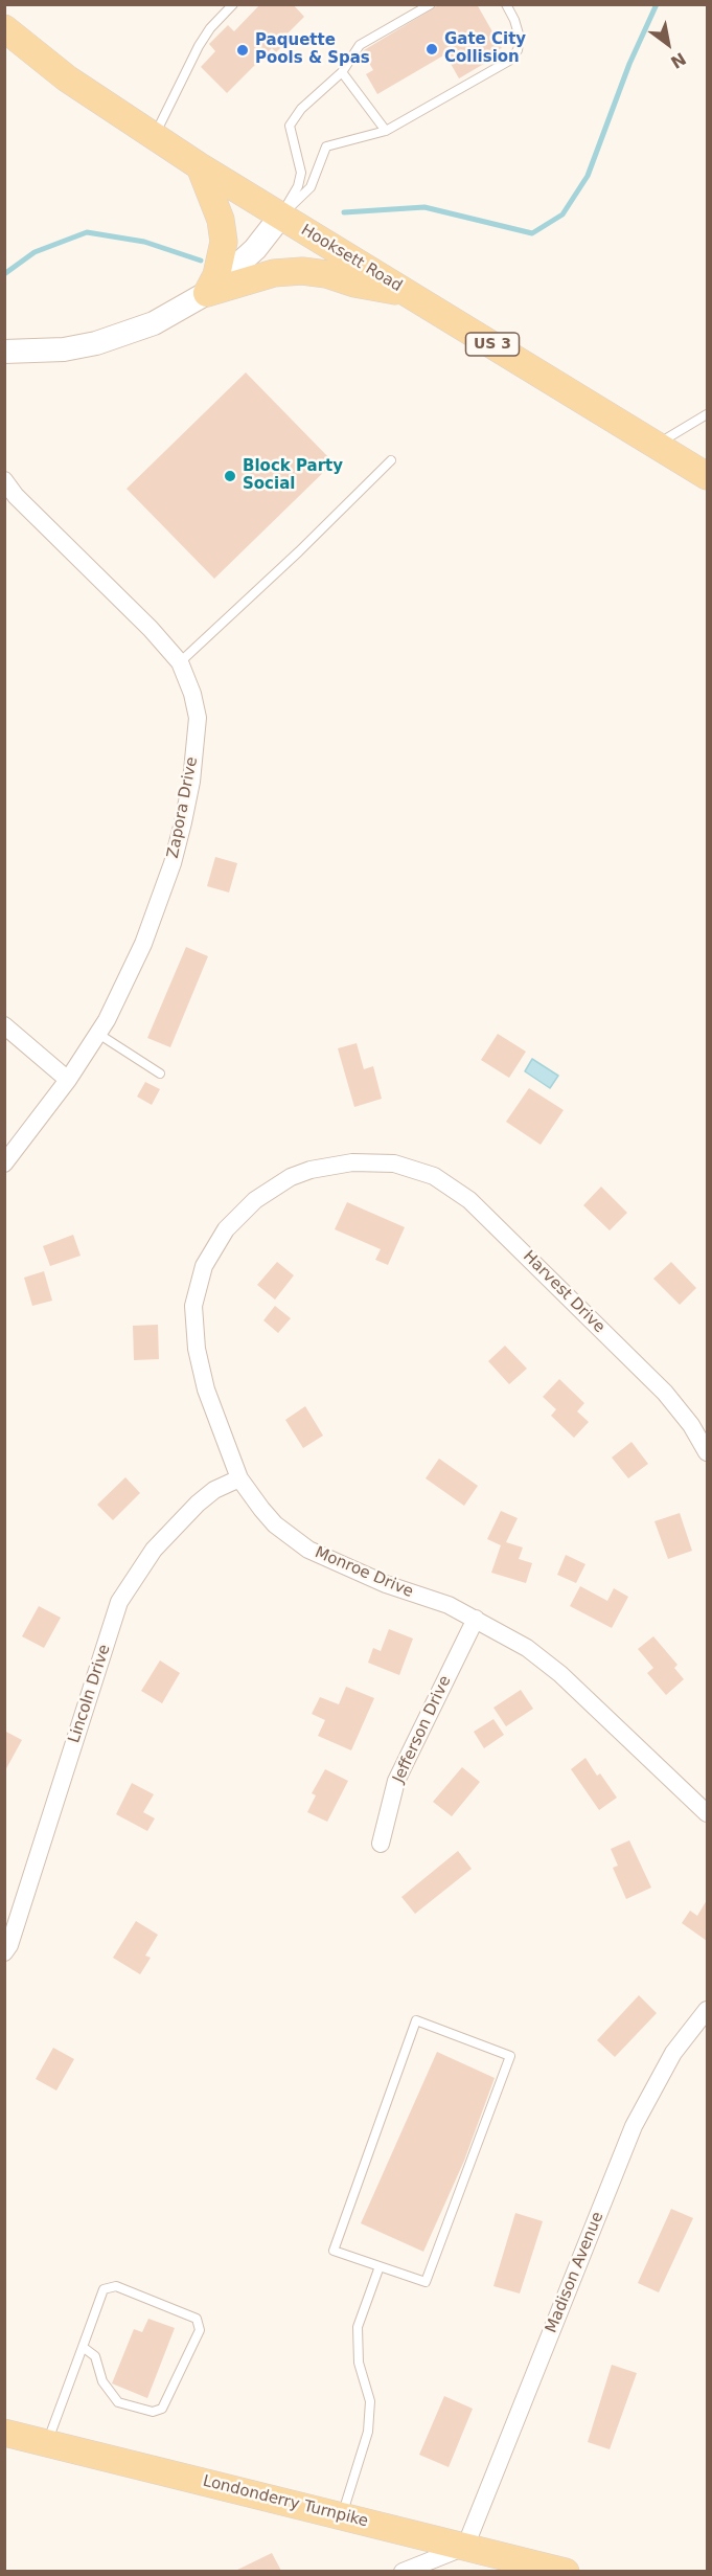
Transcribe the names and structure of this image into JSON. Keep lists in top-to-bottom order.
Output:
{
  "streets": {
    "main road": ["Hooksett Road", "US 3", "Londonderry Turnpike"],
    "street": [
      "Zapora Drive",
      "Harvest Drive",
      "Monroe Drive",
      "Lincoln Drive",
      "Jefferson Drive",
      "Madison Avenue"
    ]
  },
  "crossings": [
    ["Harvest Drive", "Monroe Drive"],
    ["Monroe Drive", "Lincoln Drive"],
    ["Monroe Drive", "Jefferson Drive"],
    ["Madison Avenue", "Londonderry Turnpike"]
  ],
  "places": ["Gate City Collision", "Paquette Pools & Spas", "Block Party Social"],
  "north": "bottom right"
}
